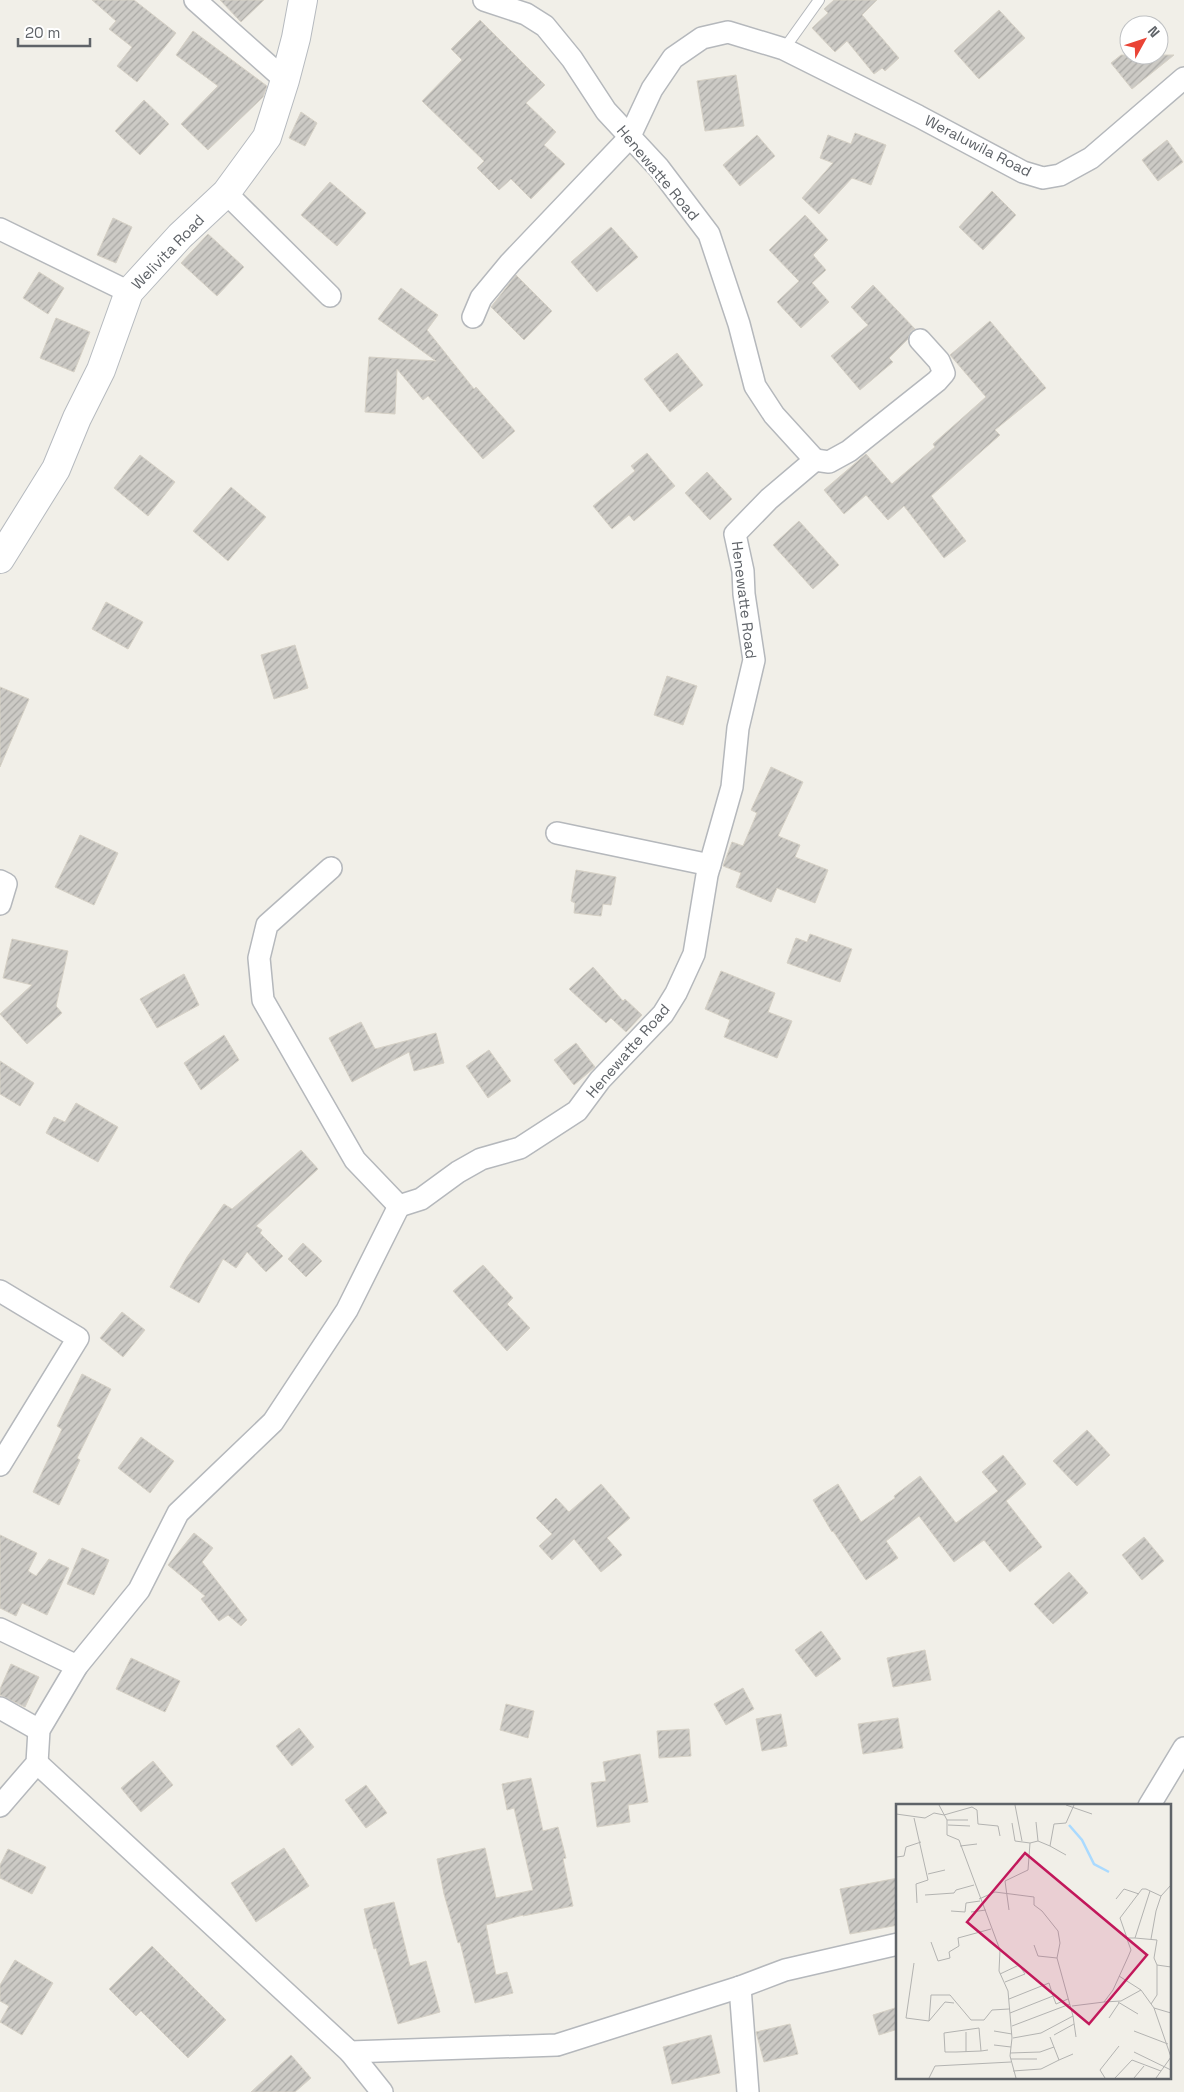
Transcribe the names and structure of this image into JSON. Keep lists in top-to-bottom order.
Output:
{
  "streets": {
    "street": ["Weraluwila Road", "Henewatte Road", "Welivita Road"]
  },
  "scale_bar": "20 m",
  "north": "top right"
}
